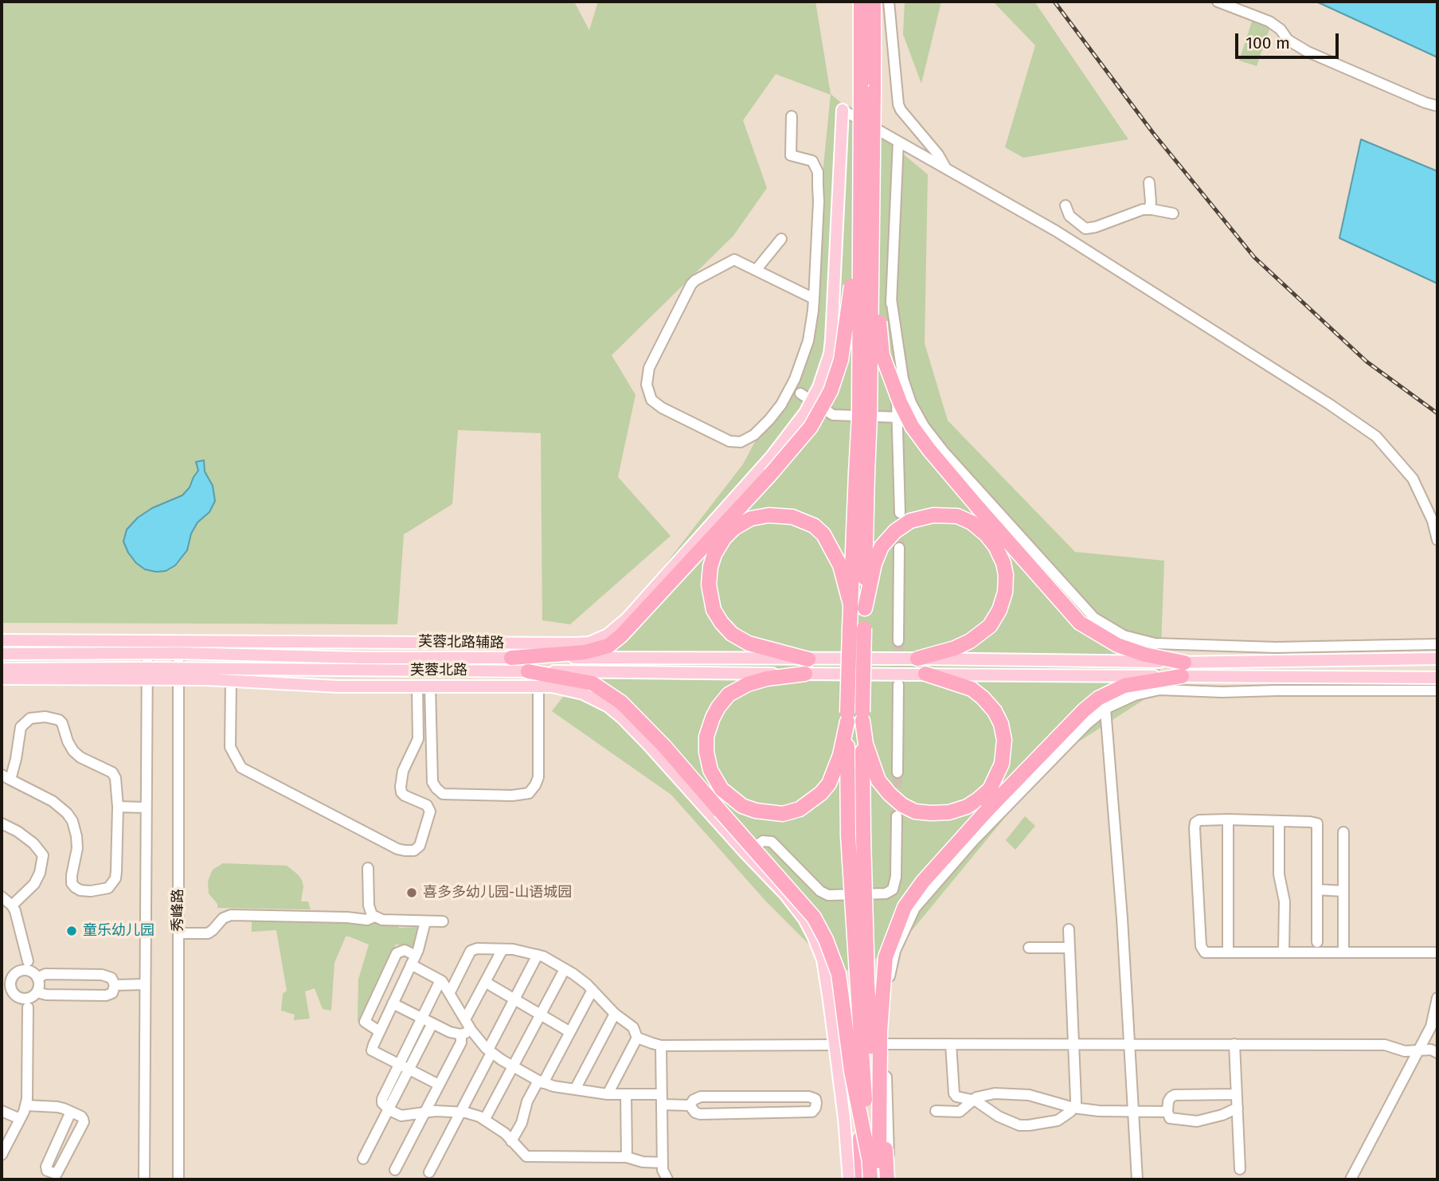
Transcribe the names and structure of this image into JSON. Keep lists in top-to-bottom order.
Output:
{
  "streets": {
    "main road": ["芙蓉北路辅路", "芙蓉北路"],
    "street": ["秀峰路"]
  },
  "crossings": [
    ["芙蓉北路辅路", "秀峰路"],
    ["芙蓉北路", "秀峰路"]
  ],
  "places": ["喜多多幼儿园-山语城园", "童乐幼儿园"],
  "scale_bar": "100 m"
}
